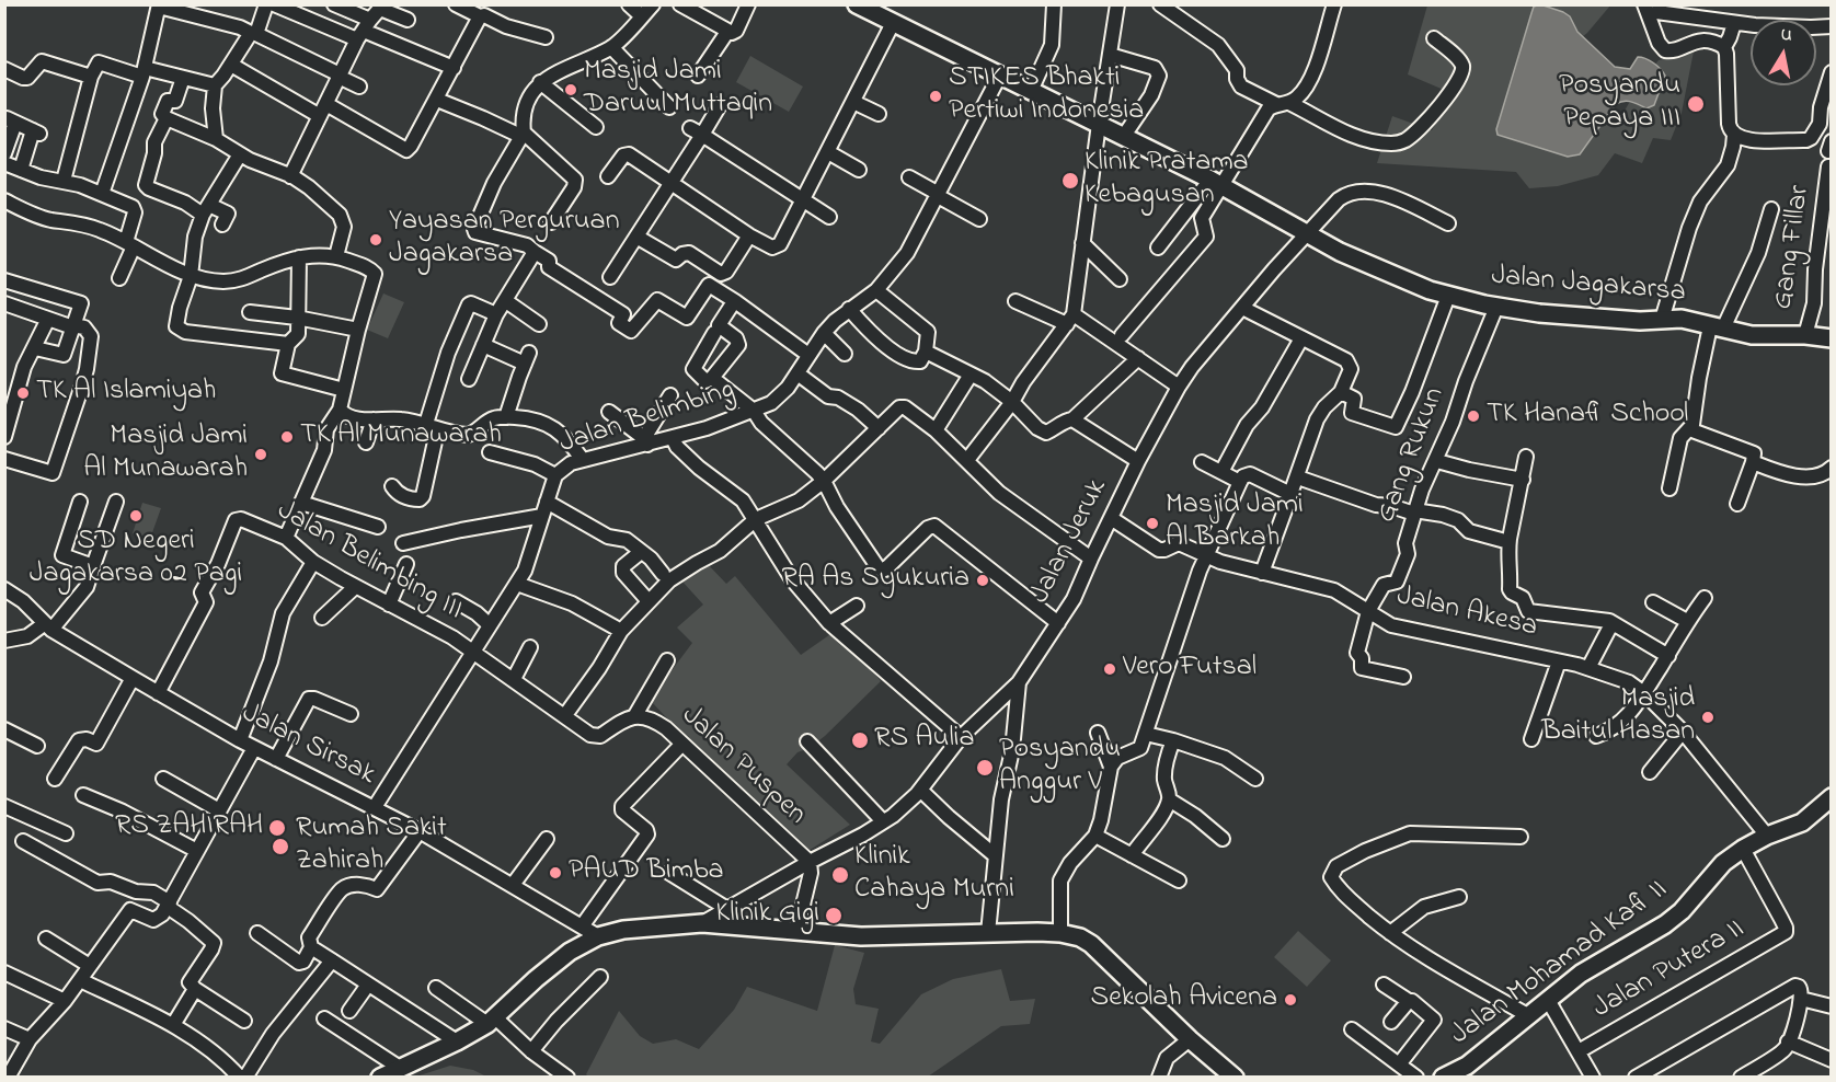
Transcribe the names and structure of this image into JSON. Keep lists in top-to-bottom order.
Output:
{
  "streets": {
    "main road": ["Jalan Jagakarsa", "Jalan Mohamad Kafi II"],
    "street": [
      "Gang Fillar",
      "Jalan Belimbing",
      "Gang Rukun",
      "Jalan Jeruk",
      "Jalan Belimbing III",
      "Jalan Akesa",
      "Jalan Sirsak",
      "Jalan Puspen",
      "Jalan Putera II"
    ]
  },
  "crossings": [
    ["Gang Fillar", "Jalan Jagakarsa"],
    ["Jalan Jagakarsa", "Jalan Belimbing"],
    ["Jalan Jagakarsa", "Gang Rukun"],
    ["Jalan Jagakarsa", "Jalan Jeruk"],
    ["Jalan Belimbing", "Jalan Belimbing III"],
    ["Jalan Belimbing", "Jalan Sirsak"],
    ["Jalan Belimbing", "Jalan Puspen"],
    ["Gang Rukun", "Jalan Akesa"],
    ["Jalan Jeruk", "Jalan Akesa"],
    ["Jalan Jeruk", "Jalan Puspen"],
    ["Jalan Belimbing III", "Jalan Sirsak"],
    ["Jalan Belimbing III", "Jalan Puspen"],
    ["Jalan Akesa", "Jalan Mohamad Kafi II"],
    ["Jalan Mohamad Kafi II", "Jalan Putera II"]
  ],
  "places": [
    "Masjid Jami Daruul Muttaqin",
    "STIKES Bhakti Pertiwi Indonesia",
    "Posyandu Pepaya III",
    "Klinik Pratama Kebagusan",
    "Yayasan Perguruan Jagakarsa",
    "TK Al Islamiyah",
    "TK Hanafi School",
    "TK Al Munawarah",
    "Masjid Jami Al Munawarah",
    "SD Negeri Jagakarsa 02 Pagi",
    "Masjid Jami Al Barkah",
    "RA As Syukuria",
    "Vero Futsal",
    "Masjid Baitul Hasan",
    "RS Aulia",
    "Posyandu Anggur V",
    "RS ZAHIRAH",
    "Rumah Sakit Zahirah",
    "PAUD Bimba",
    "Klinik Cahaya Murni",
    "Klinik Gigi",
    "Sekolah Avicena"
  ],
  "north": "top"
}
